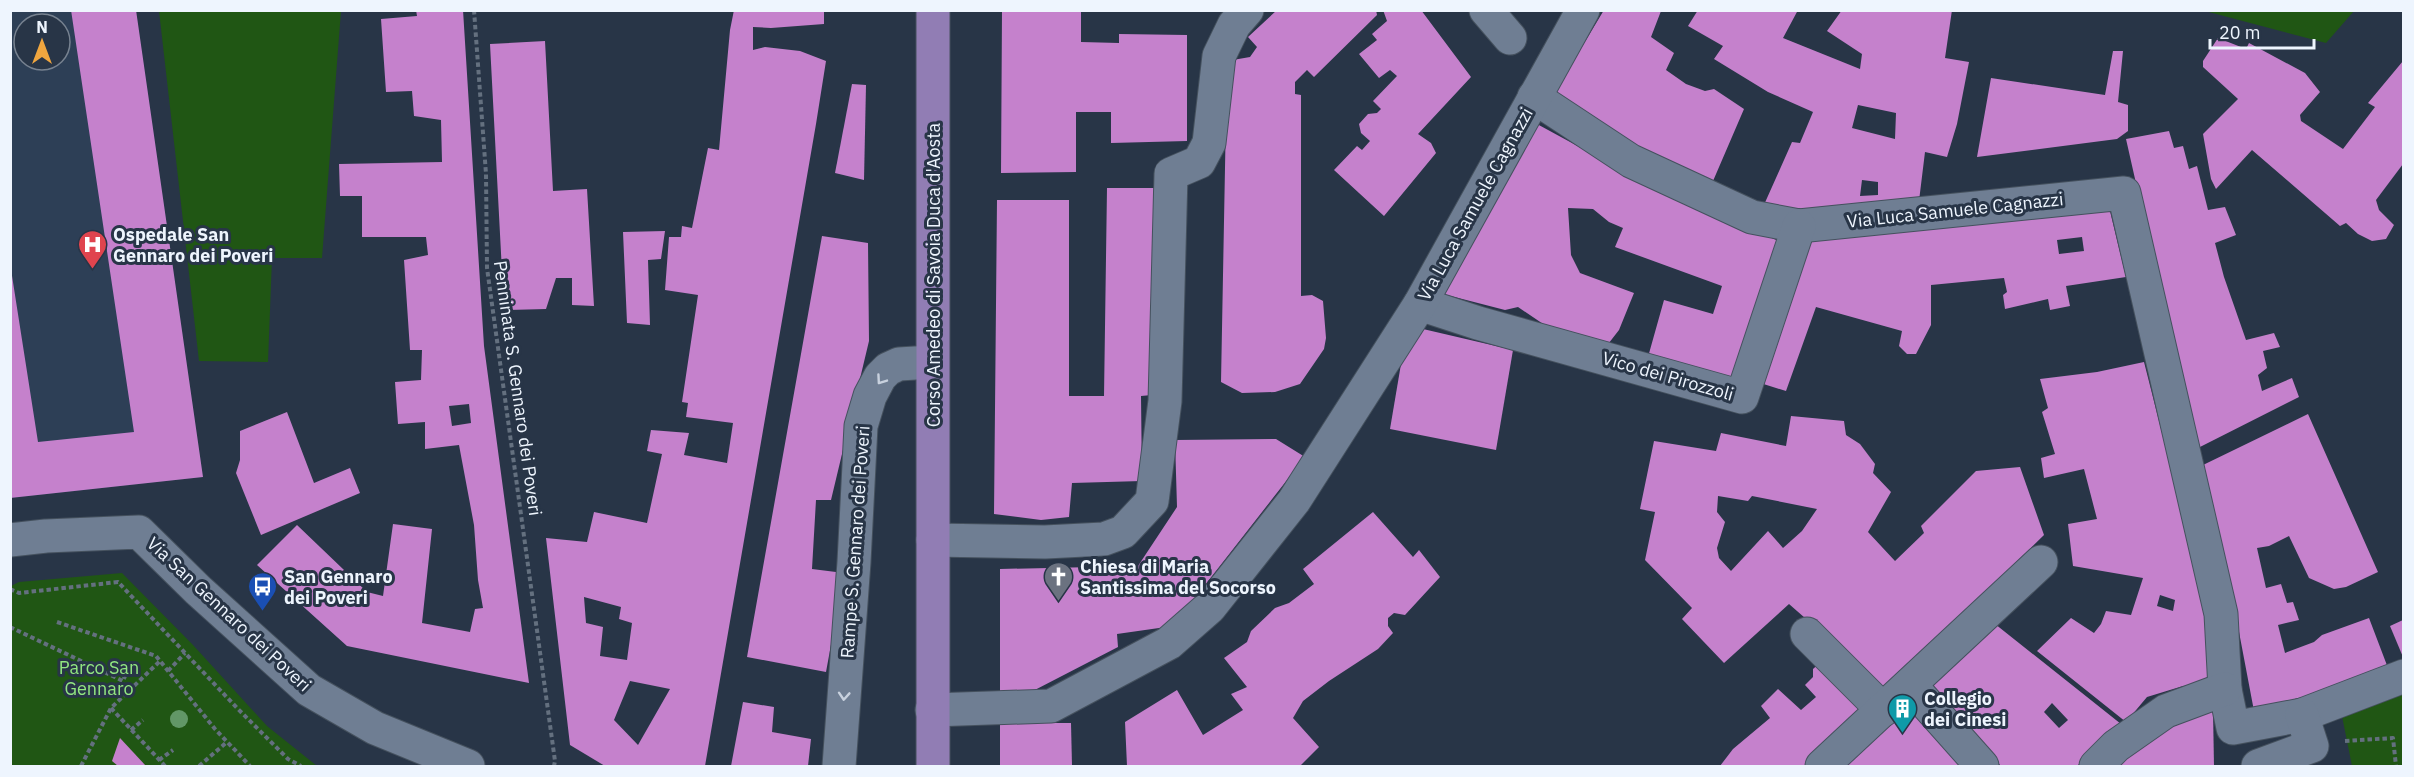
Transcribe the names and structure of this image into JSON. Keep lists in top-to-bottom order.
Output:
{
  "streets": {
    "main road": ["Corso Amedeo di Savoia Duca d'Aosta"],
    "street": [
      "Via Luca Samuele Cagnazzi",
      "Vico dei Pirozzoli",
      "Rampe S. Gennaro dei Poveri",
      "Via San Gennaro dei Poveri"
    ],
    "path": ["Penninata S. Gennaro dei Poveri"]
  },
  "crossings": [
    ["Via Luca Samuele Cagnazzi", "Corso Amedeo di Savoia Duca d'Aosta"],
    ["Via Luca Samuele Cagnazzi", "Vico dei Pirozzoli"],
    ["Corso Amedeo di Savoia Duca d'Aosta", "Rampe S. Gennaro dei Poveri"]
  ],
  "one_way": ["Rampe S. Gennaro dei Poveri"],
  "parks": ["Parco San Gennaro"],
  "places": {
    "hospital": ["Ospedale San Gennaro dei Poveri"],
    "church": ["Chiesa di Maria Santissima del Socorso"],
    "bus stop": ["San Gennaro dei Poveri"],
    "building": ["Collegio dei Cinesi"]
  },
  "scale_bar": "20 m",
  "north": "top"
}
